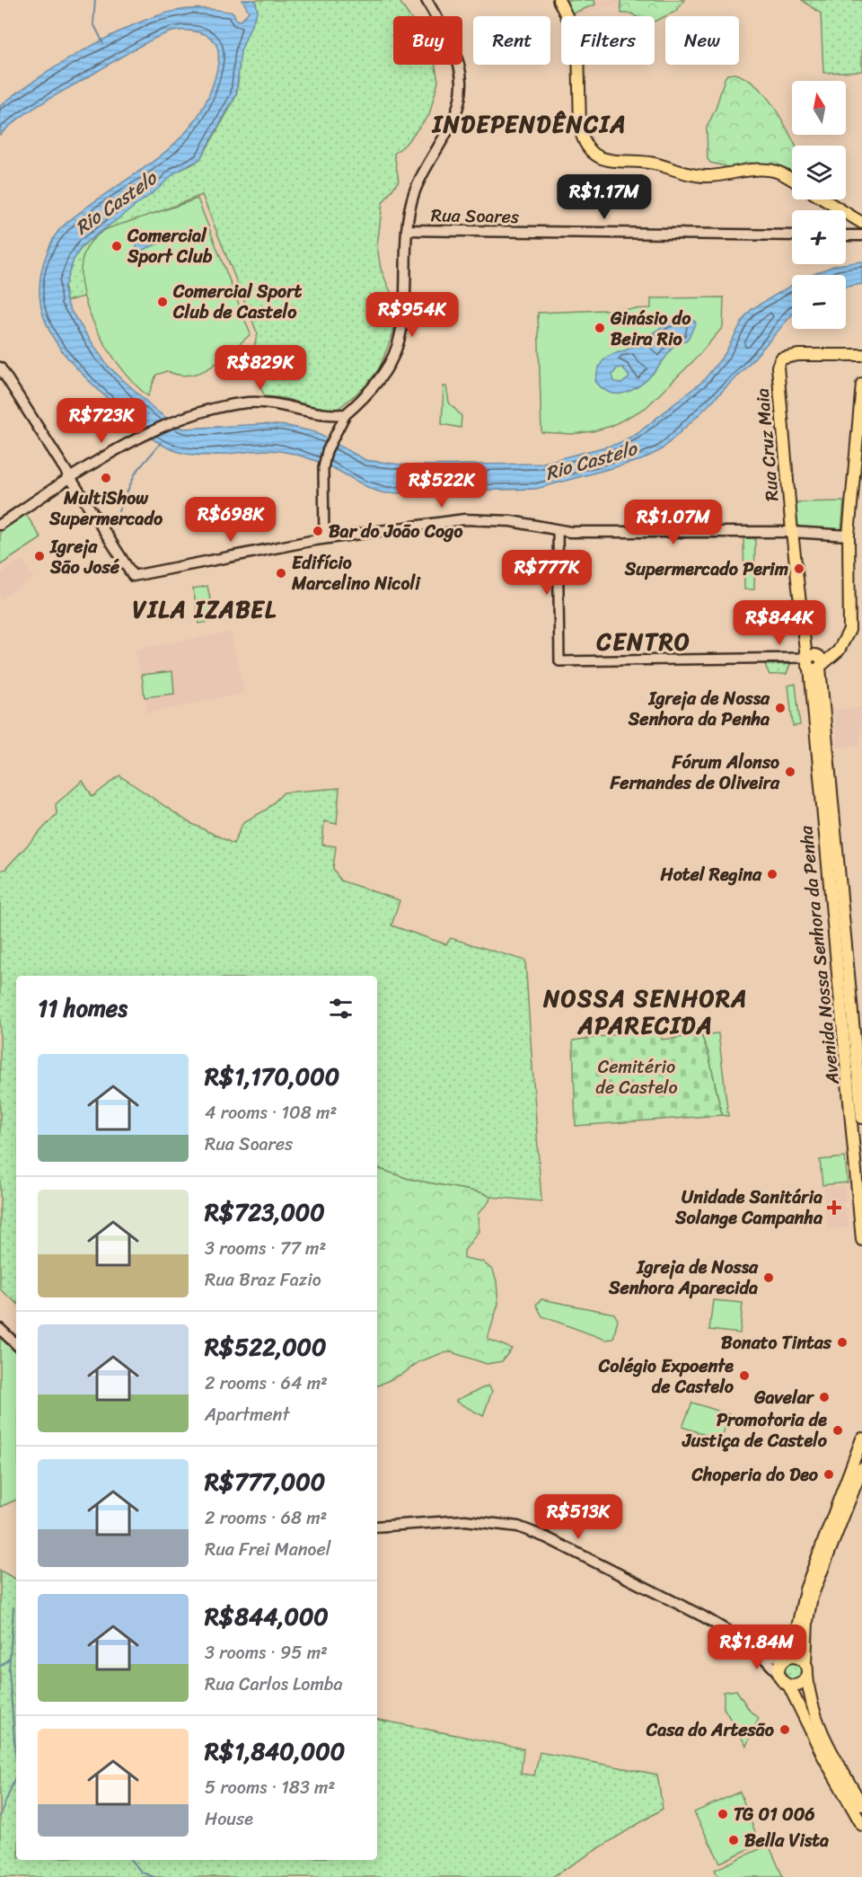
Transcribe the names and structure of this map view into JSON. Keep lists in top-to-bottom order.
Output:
{
  "streets": {
    "main road": ["Rua Soares", "Rua Cruz Maia", "Avenida Nossa Senhora da Penha"]
  },
  "crossings": [
    ["Rua Cruz Maia", "Avenida Nossa Senhora da Penha"]
  ],
  "districts": [
    "INDEPENDÊNCIA",
    "VILA IZABEL",
    "CENTRO",
    "NOSSA SENHORA APARECIDA"
  ],
  "water": ["Rio Castelo"],
  "parks": ["Cemitério de Castelo"],
  "places": {
    "other": [
      "Comercial Sport Club",
      "Comercial Sport Club de Castelo",
      "Ginásio do Beira Rio",
      "MultiShow Supermercado",
      "Bar do João Cogo",
      "Igreja São José",
      "Supermercado Perim",
      "Edifício Marcelino Nicoli",
      "Igreja de Nossa Senhora da Penha",
      "Fórum Alonso Fernandes de Oliveira",
      "Hotel Regina",
      "Igreja de Nossa Senhora Aparecida",
      "Bonato Tintas",
      "Colégio Expoente de Castelo",
      "Gavelar",
      "Promotoria de Justiça de Castelo",
      "Choperia do Deo",
      "Casa do Artesão",
      "TG 01 006",
      "Bella Vista"
    ],
    "health": ["Unidade Sanitária Solange Campanha"]
  },
  "north": "top",
  "page": {
    "chip": [
      "Buy",
      "Rent",
      "Filters",
      "New"
    ],
    "map_buttons": ["+", "−"],
    "price": [
      "R$1.17M",
      "R$954K",
      "R$829K",
      "R$723K",
      "R$522K",
      "R$698K",
      "R$1.07M",
      "R$777K",
      "R$844K",
      "R$513K",
      "R$1.84M"
    ],
    "heading": "11 homes",
    "list": [
      {
        "name": "R$1,170,000",
        "note": "4 rooms · 108 m² · Rua Soares"
      },
      {
        "name": "R$723,000",
        "note": "3 rooms · 77 m² · Rua Braz Fazio"
      },
      {
        "name": "R$522,000",
        "note": "2 rooms · 64 m² · Apartment"
      },
      {
        "name": "R$777,000",
        "note": "2 rooms · 68 m² · Rua Frei Manoel"
      },
      {
        "name": "R$844,000",
        "note": "3 rooms · 95 m² · Rua Carlos Lomba"
      },
      {
        "name": "R$1,840,000",
        "note": "5 rooms · 183 m² · House"
      }
    ]
  }
}
